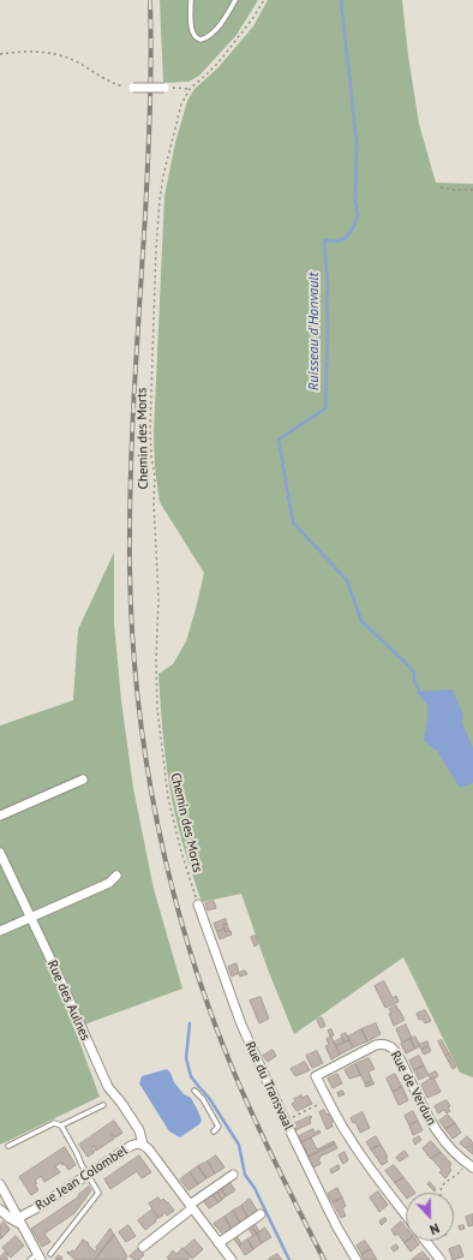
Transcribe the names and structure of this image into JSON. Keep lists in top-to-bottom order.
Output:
{
  "streets": {
    "street": [
      "Rue des Aulnes",
      "Rue du Transvaal",
      "Rue de Verdun",
      "Rue Jean Colombel"
    ],
    "path": ["Chemin des Morts"]
  },
  "crossings": [
    ["Chemin des Morts", "Rue du Transvaal"],
    ["Rue des Aulnes", "Rue Jean Colombel"]
  ],
  "water": ["Ruisseau d'Honvault"],
  "north": "bottom"
}
